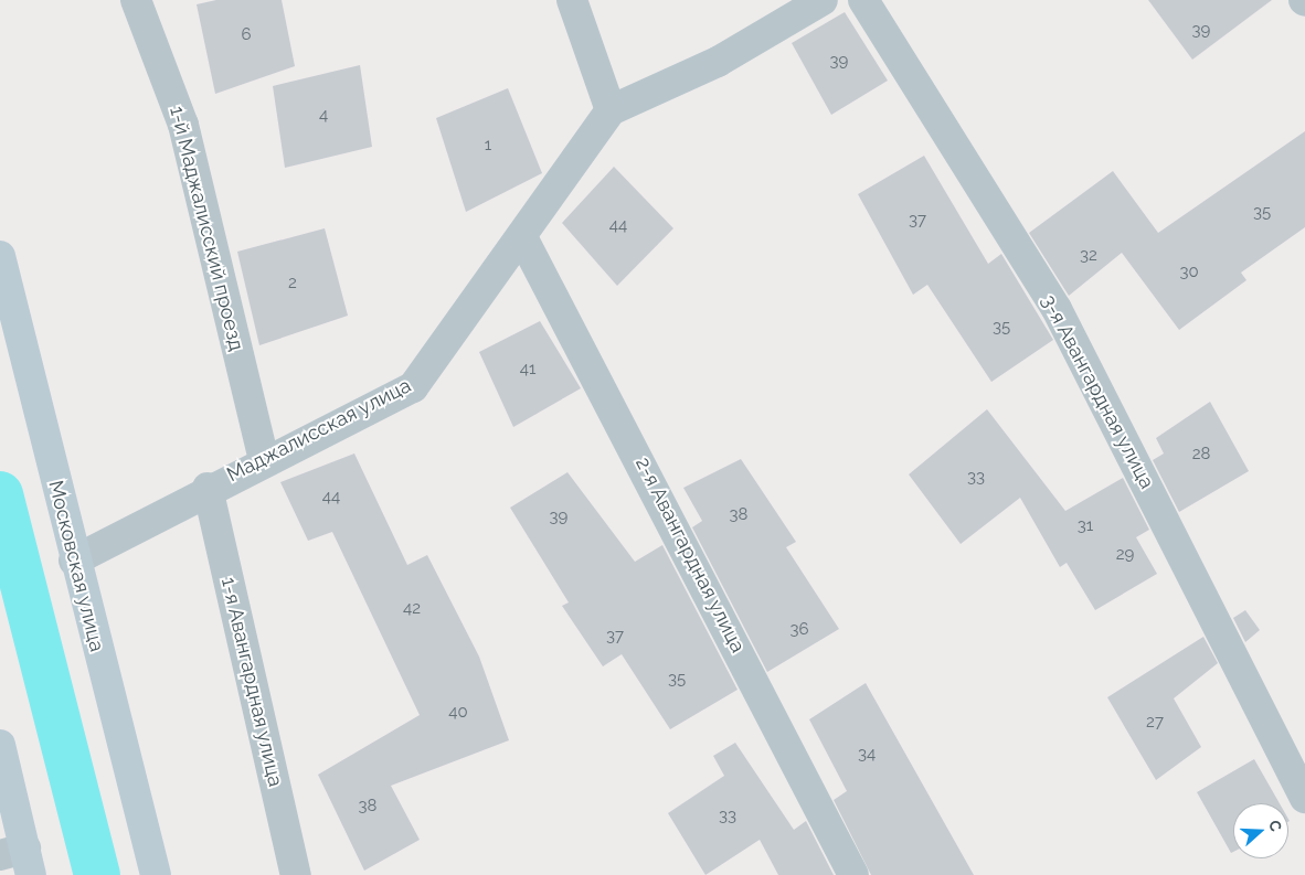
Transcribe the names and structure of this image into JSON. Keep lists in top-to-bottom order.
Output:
{
  "streets": {
    "main road": ["Московская улица"],
    "street": [
      "1-й Маджалисский проезд",
      "3-я Авангардная улица",
      "Маджалисская улица",
      "2-я Авангардная улица",
      "1-я Авангардная улица"
    ]
  },
  "crossings": [
    ["1-й Маджалисский проезд", "Маджалисская улица"],
    ["Маджалисская улица", "2-я Авангардная улица"],
    ["Маджалисская улица", "Московская улица"],
    ["Маджалисская улица", "1-я Авангардная улица"]
  ],
  "house_numbers": [
    "39",
    "6",
    "39",
    "4",
    "1",
    "35",
    "37",
    "44",
    "32",
    "30",
    "2",
    "35",
    "41",
    "28",
    "33",
    "44",
    "38",
    "39",
    "31",
    "29",
    "42",
    "36",
    "37",
    "35",
    "40",
    "27",
    "34",
    "38",
    "33"
  ],
  "north": "right"
}
